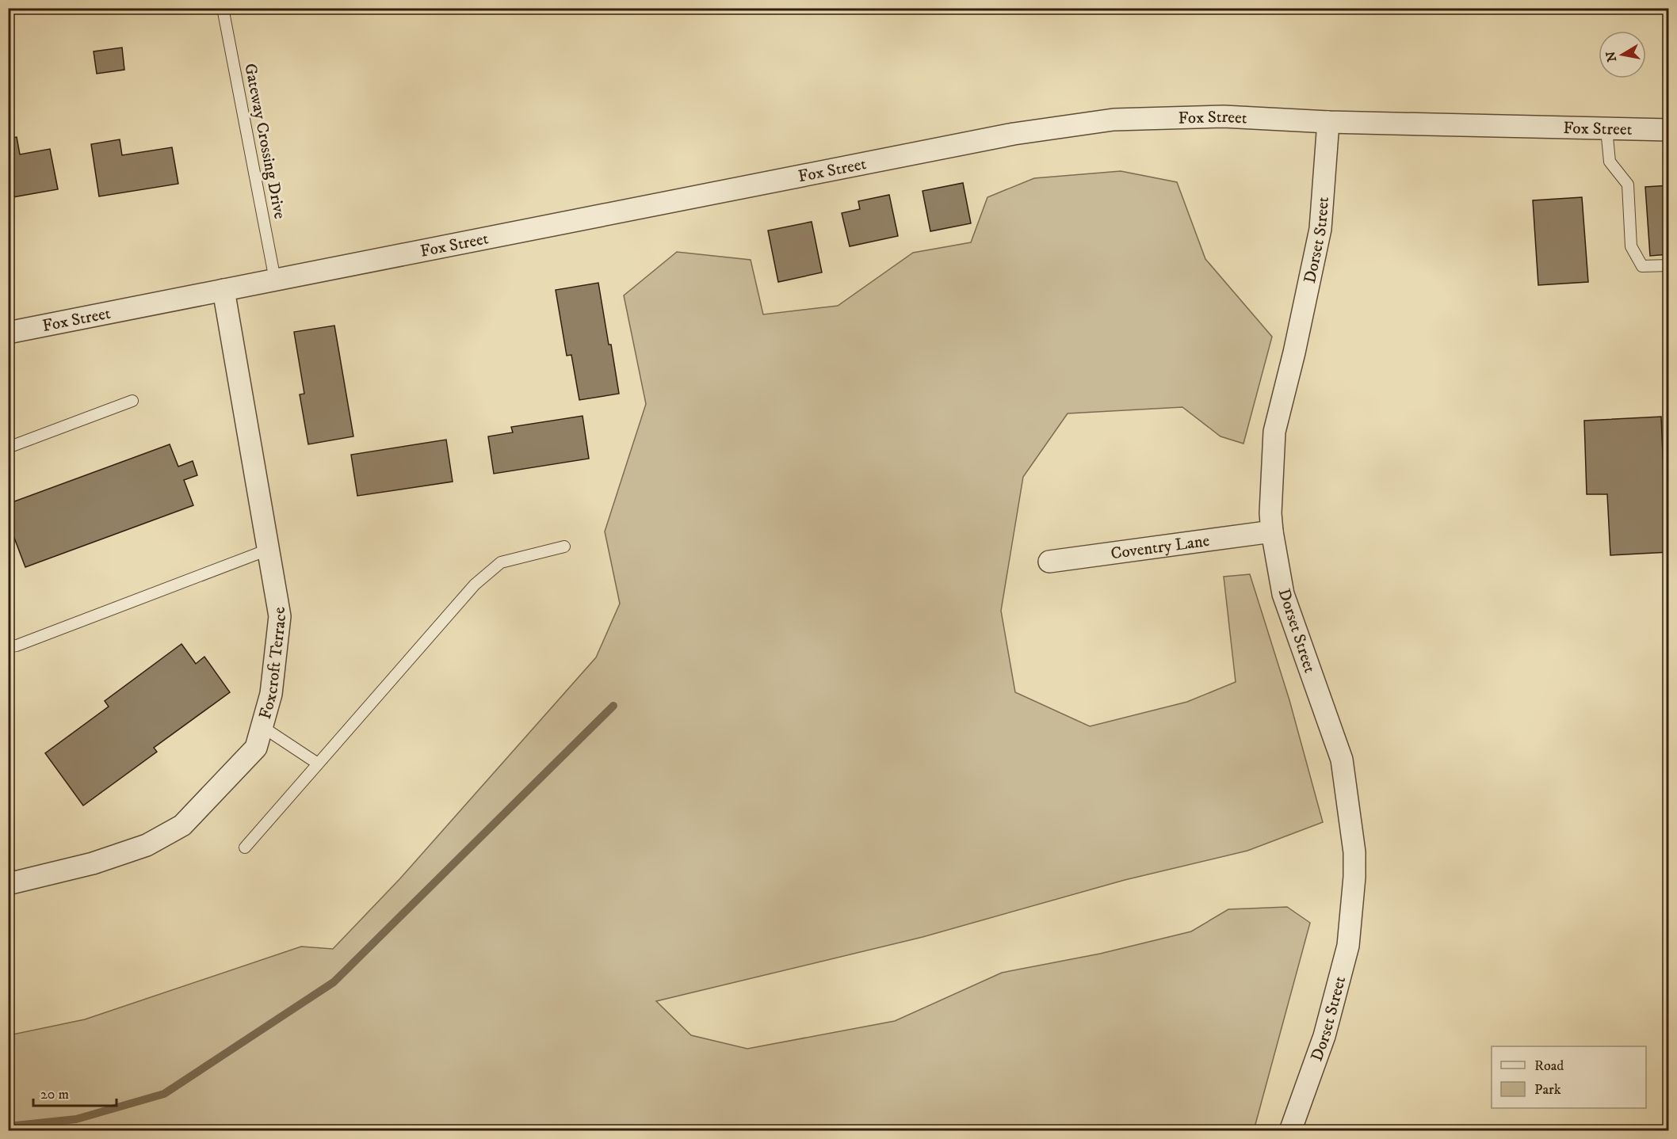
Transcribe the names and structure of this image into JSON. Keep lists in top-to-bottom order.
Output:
{
  "streets": {
    "street": [
      "Fox Street",
      "Dorset Street",
      "Coventry Lane",
      "Foxcroft Terrace"
    ],
    "lane": ["Gateway Crossing Drive"]
  },
  "crossings": [
    ["Fox Street", "Gateway Crossing Drive"],
    ["Fox Street", "Dorset Street"],
    ["Fox Street", "Foxcroft Terrace"],
    ["Dorset Street", "Coventry Lane"]
  ],
  "legend": ["Road", "Park"],
  "scale_bar": "20 m",
  "north": "left"
}
